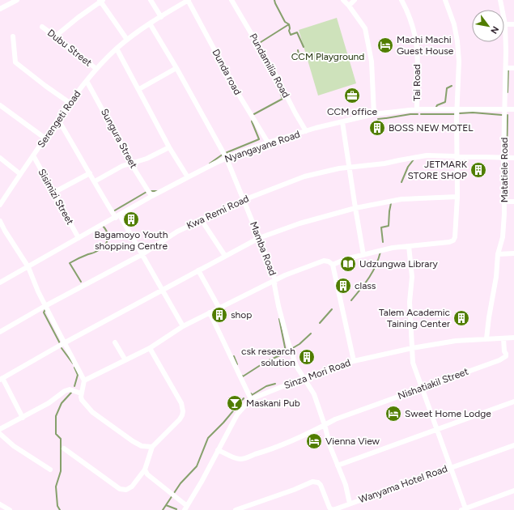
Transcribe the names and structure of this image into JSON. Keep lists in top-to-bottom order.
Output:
{
  "streets": {
    "street": [
      "Dubu Street",
      "Pundamilia Road",
      "Dunda road",
      "Tai Road",
      "Serengeti Road",
      "Sungura Street",
      "Nyangayane Road",
      "Matatiele Road",
      "Sisimizi Street",
      "Kwa Remi Road",
      "Mamba Road",
      "Sinza Mori Road",
      "Nishatiakil Street",
      "Wanyama Hotel Road"
    ]
  },
  "crossings": [
    ["Dubu Street", "Serengeti Road"],
    ["Pundamilia Road", "Nyangayane Road"],
    ["Dunda road", "Serengeti Road"],
    ["Dunda road", "Nyangayane Road"],
    ["Tai Road", "Nyangayane Road"],
    ["Serengeti Road", "Sungura Street"],
    ["Serengeti Road", "Sisimizi Street"],
    ["Serengeti Road", "Mamba Road"],
    ["Sungura Street", "Nyangayane Road"],
    ["Nyangayane Road", "Matatiele Road"],
    ["Nyangayane Road", "Sisimizi Street"],
    ["Nyangayane Road", "Mamba Road"],
    ["Matatiele Road", "Kwa Remi Road"],
    ["Matatiele Road", "Sinza Mori Road"],
    ["Kwa Remi Road", "Mamba Road"],
    ["Mamba Road", "Sinza Mori Road"],
    ["Mamba Road", "Nishatiakil Street"],
    ["Mamba Road", "Wanyama Hotel Road"],
    ["Sinza Mori Road", "Nishatiakil Street"]
  ],
  "parks": ["CCM Playground"],
  "places": {
    "hotel": ["Machi Machi Guest House", "Sweet Home Lodge", "Vienna View"],
    "office": ["CCM office"],
    "building": [
      "BOSS NEW MOTEL",
      "JETMARK STORE SHOP",
      "Bagamoyo Youth shopping Centre",
      "class",
      "shop",
      "Talem Academic Taining Center",
      "csk research solution"
    ],
    "library": ["Udzungwa Library"],
    "bar": ["Maskani Pub"]
  },
  "north": "bottom right"
}
